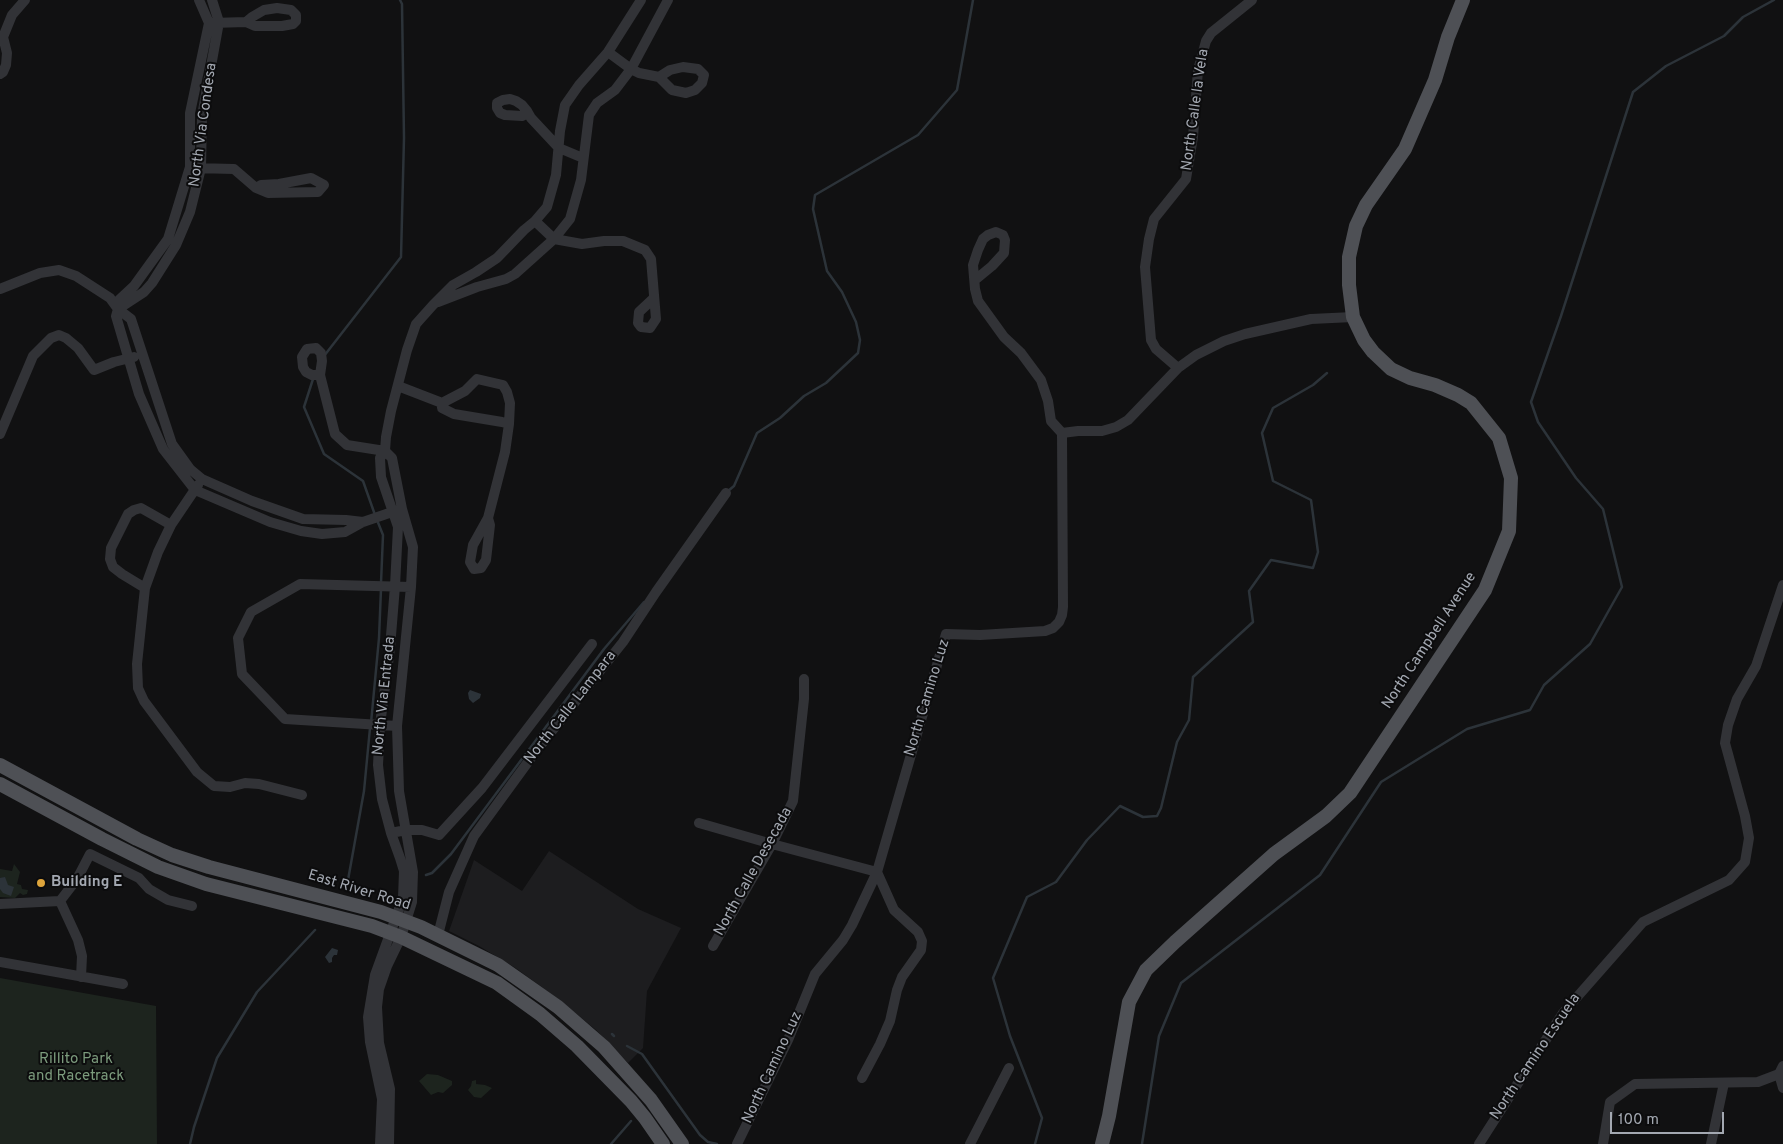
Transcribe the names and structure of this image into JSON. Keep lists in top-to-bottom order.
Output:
{
  "streets": {
    "main road": ["North Campbell Avenue", "East River Road"],
    "street": [
      "North Calle la Vela",
      "North Via Condesa",
      "North Via Entrada",
      "North Camino Luz",
      "North Calle Lampara",
      "North Calle Desecada",
      "North Camino Escuela"
    ]
  },
  "crossings": [
    ["North Via Entrada", "North Calle Lampara"],
    ["North Via Entrada", "East River Road"],
    ["North Calle Lampara", "East River Road"]
  ],
  "parks": ["Rillito Park and Racetrack"],
  "places": ["Building E"],
  "scale_bar": "100 m"
}
